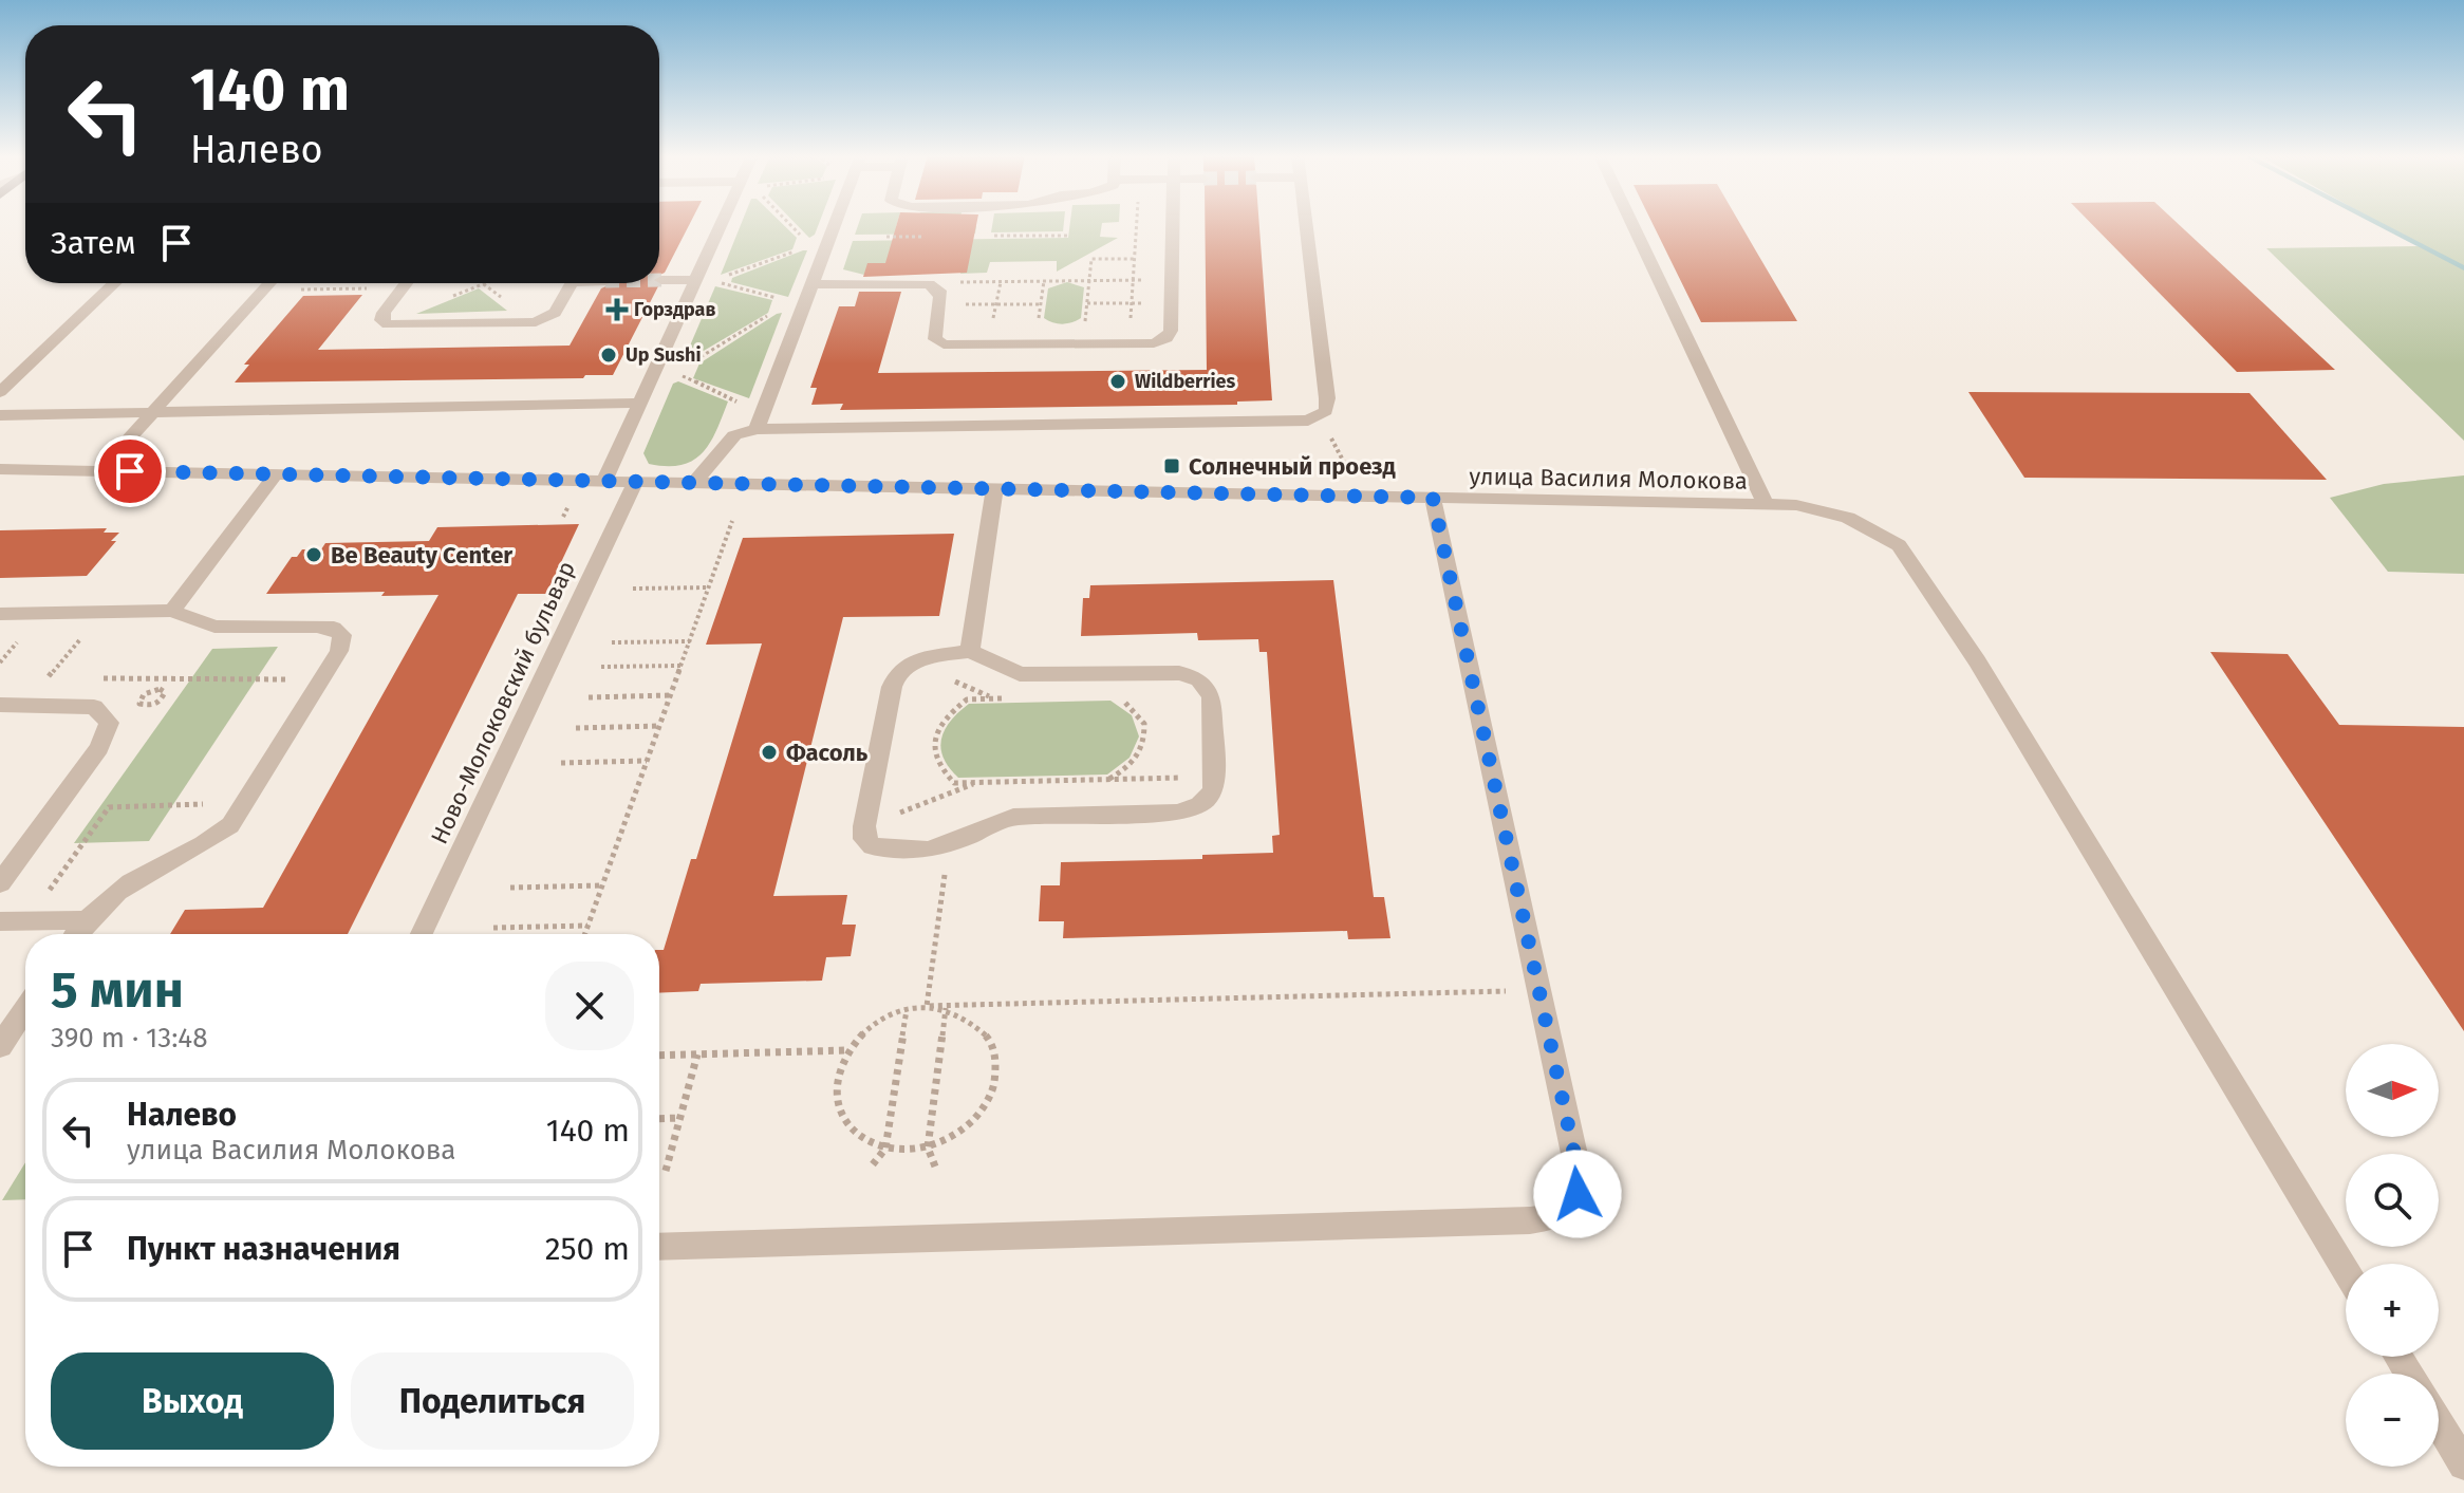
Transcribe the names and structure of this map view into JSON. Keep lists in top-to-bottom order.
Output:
{
  "streets": {
    "street": ["улица Василия Молокова", "Ново-Молоковский бульвар"]
  },
  "crossings": [
    ["улица Василия Молокова", "Ново-Молоковский бульвар"]
  ],
  "places": {
    "health": ["Горздрав"],
    "other": [
      "Up Sushi",
      "Wildberries",
      "Be Beauty Center",
      "Фасоль"
    ],
    "transit": ["Солнечный проезд"]
  },
  "north": "right",
  "page": {
    "turn": ["140 m", "Налево"],
    "then": "Затем",
    "heading": ["5 мин", "390 m · 13:48"],
    "map_buttons": ["+", "−"],
    "list": [
      {
        "name": "Налево",
        "note": "улица Василия Молокова",
        "value": "140 m"
      },
      {
        "name": "Пункт назначения",
        "value": "250 m"
      }
    ],
    "buttons": ["Выход", "Поделиться"]
  }
}
